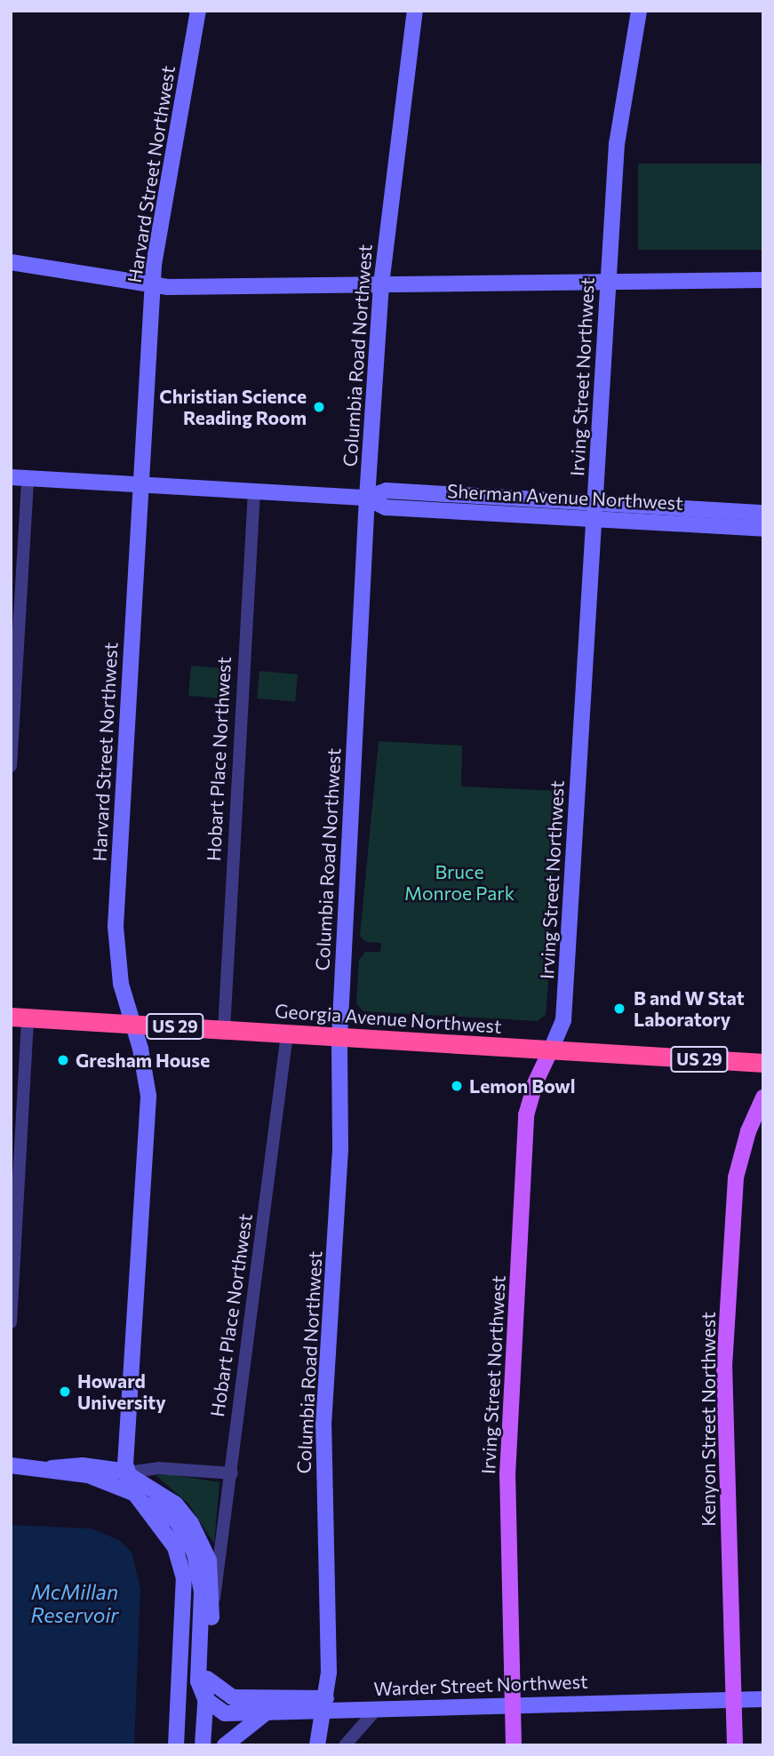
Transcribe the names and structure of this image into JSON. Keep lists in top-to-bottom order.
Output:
{
  "streets": {
    "highway": ["Georgia Avenue Northwest", "US 29"],
    "main road": [
      "Harvard Street Northwest",
      "Columbia Road Northwest",
      "Irving Street Northwest",
      "Sherman Avenue Northwest",
      "Hobart Place Northwest",
      "Kenyon Street Northwest",
      "Warder Street Northwest"
    ]
  },
  "crossings": [
    ["Harvard Street Northwest", "Sherman Avenue Northwest"],
    ["Harvard Street Northwest", "Hobart Place Northwest"],
    ["Harvard Street Northwest", "Georgia Avenue Northwest"],
    ["Columbia Road Northwest", "Sherman Avenue Northwest"],
    ["Columbia Road Northwest", "Georgia Avenue Northwest"],
    ["Columbia Road Northwest", "Warder Street Northwest"],
    ["Irving Street Northwest", "Sherman Avenue Northwest"],
    ["Irving Street Northwest", "Georgia Avenue Northwest"],
    ["Irving Street Northwest", "Warder Street Northwest"],
    ["Sherman Avenue Northwest", "Hobart Place Northwest"],
    ["Hobart Place Northwest", "Georgia Avenue Northwest"],
    ["Hobart Place Northwest", "Warder Street Northwest"],
    ["Kenyon Street Northwest", "Warder Street Northwest"]
  ],
  "water": ["McMillan Reservoir"],
  "parks": ["Bruce Monroe Park"],
  "places": [
    "Christian Science Reading Room",
    "B and W Stat Laboratory",
    "Gresham House",
    "Lemon Bowl",
    "Howard University"
  ]
}
